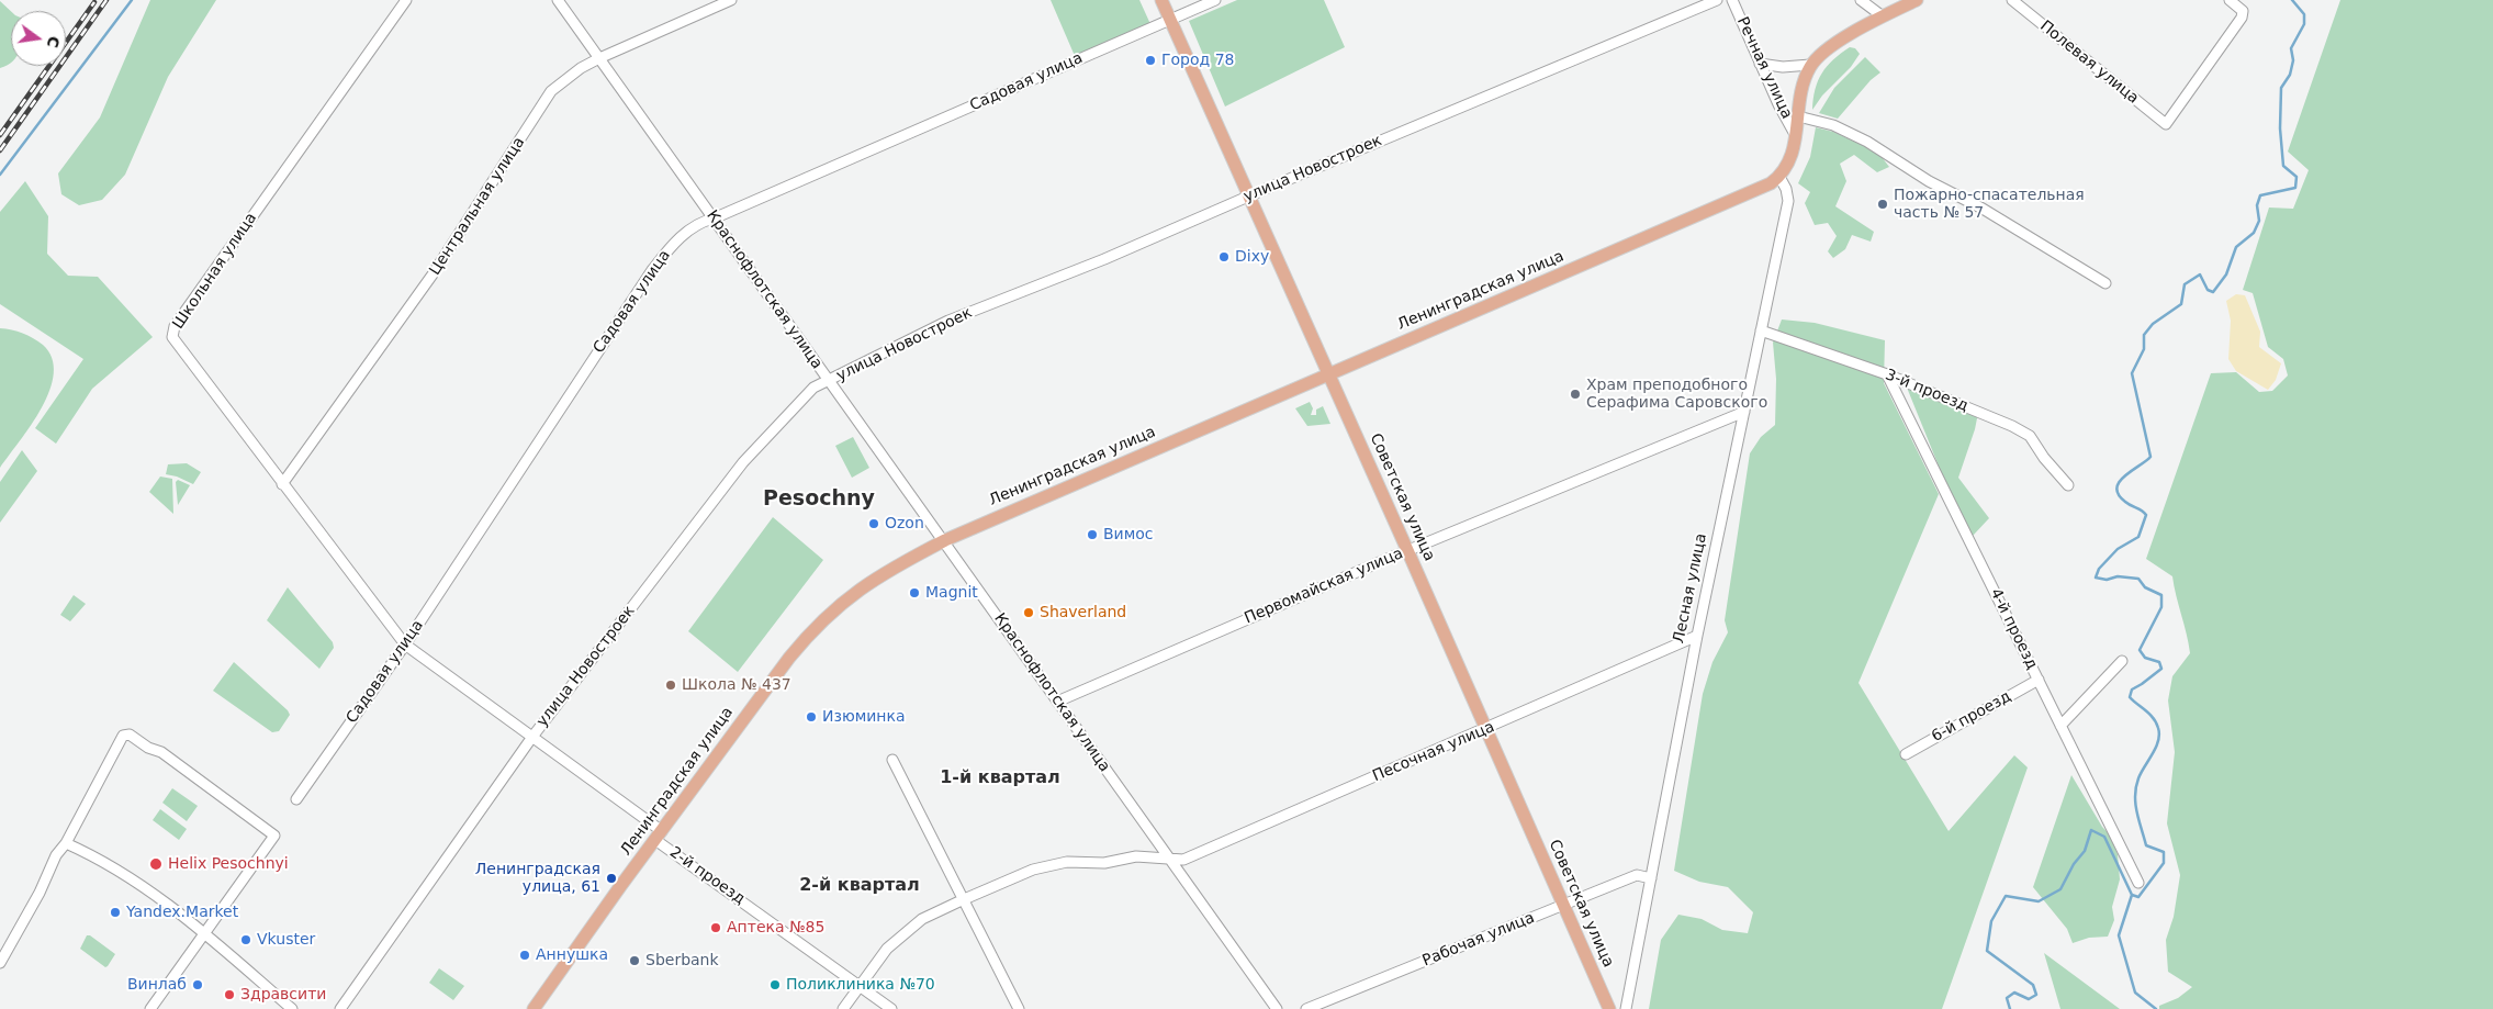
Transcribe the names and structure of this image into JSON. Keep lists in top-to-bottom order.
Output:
{
  "streets": {
    "main road": ["Ленинградская улица", "Советская улица"],
    "street": [
      "Полевая улица",
      "Речная улица",
      "Садовая улица",
      "улица Новостроек",
      "Центральная улица",
      "Школьная улица",
      "Краснофлотская улица",
      "3-й проезд",
      "Первомайская улица",
      "Лесная улица",
      "4-й проезд",
      "6-й проезд",
      "Песочная улица",
      "2-й проезд",
      "Рабочая улица"
    ]
  },
  "crossings": [
    ["Речная улица", "Ленинградская улица"],
    ["Садовая улица", "Школьная улица"],
    ["Садовая улица", "Краснофлотская улица"],
    ["Садовая улица", "Советская улица"],
    ["улица Новостроек", "Школьная улица"],
    ["улица Новостроек", "Краснофлотская улица"],
    ["улица Новостроек", "Советская улица"],
    ["улица Новостроек", "2-й проезд"],
    ["Центральная улица", "Школьная улица"],
    ["Центральная улица", "Краснофлотская улица"],
    ["Школьная улица", "2-й проезд"],
    ["Краснофлотская улица", "Ленинградская улица"],
    ["Краснофлотская улица", "Первомайская улица"],
    ["Краснофлотская улица", "Песочная улица"],
    ["Ленинградская улица", "Советская улица"],
    ["Ленинградская улица", "Лесная улица"],
    ["Ленинградская улица", "2-й проезд"],
    ["3-й проезд", "Лесная улица"],
    ["3-й проезд", "4-й проезд"],
    ["Советская улица", "Первомайская улица"],
    ["Советская улица", "Песочная улица"],
    ["Советская улица", "Рабочая улица"],
    ["Первомайская улица", "Лесная улица"],
    ["Лесная улица", "Песочная улица"],
    ["Лесная улица", "Рабочая улица"],
    ["4-й проезд", "6-й проезд"],
    ["Песочная улица", "2-й проезд"]
  ],
  "districts": ["Pesochny", "1-й квартал", "2-й квартал"],
  "places": [
    "Город 78",
    "Пожарно-спасательная часть № 57",
    "Dixy",
    "Храм преподобного Серафима Саровского",
    "Ozon",
    "Вимос",
    "Magnit",
    "Shaverland",
    "Школа № 437",
    "Изюминка",
    "Helix Pesochnyi",
    "Ленинградская улица, 61",
    "Yandex.Market",
    "Аптека №85",
    "Vkuster",
    "Аннушка",
    "Sberbank",
    "Винлаб",
    "Поликлиника №70",
    "Здравсити"
  ],
  "north": "right"
}
